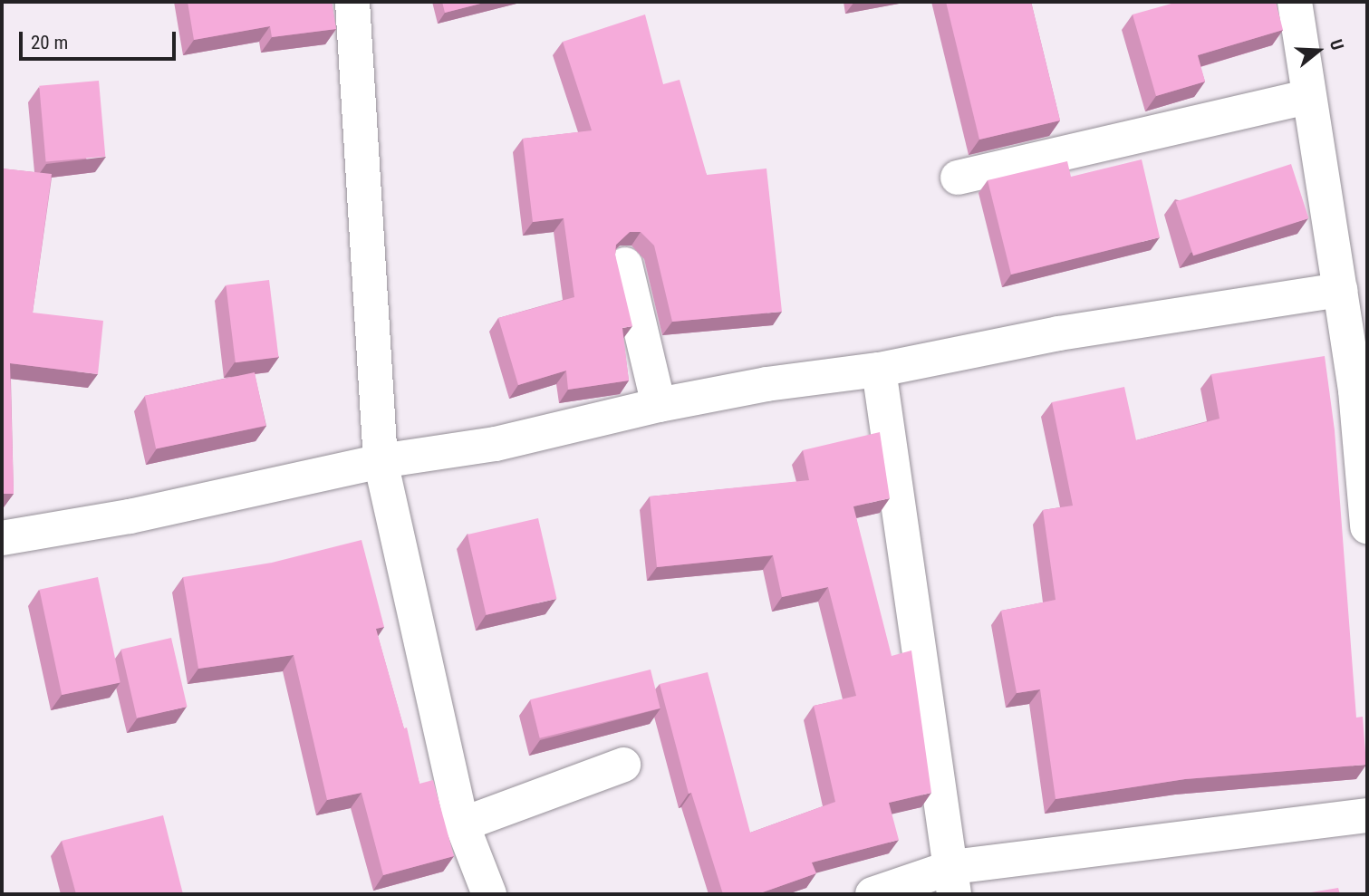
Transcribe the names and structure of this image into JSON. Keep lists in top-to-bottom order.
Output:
{
  "scale_bar": "20 m",
  "north": "right"
}
